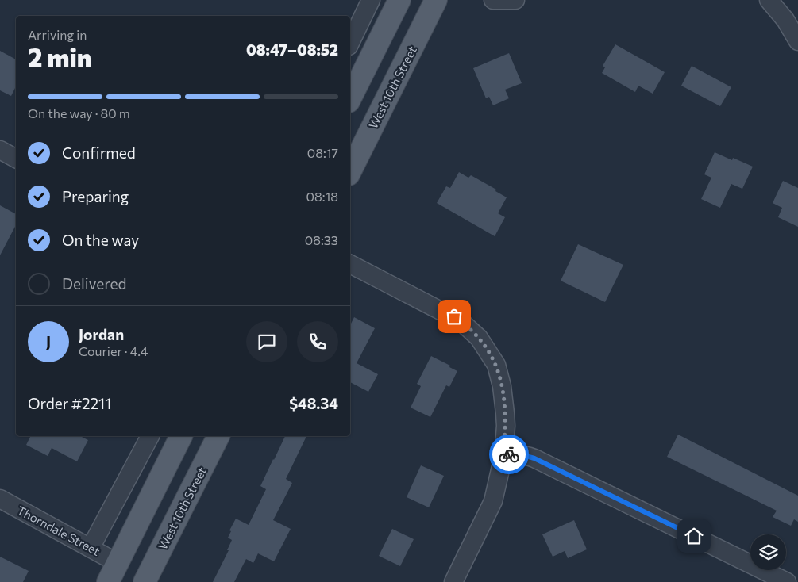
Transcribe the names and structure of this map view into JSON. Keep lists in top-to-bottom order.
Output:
{
  "streets": {
    "main road": ["West 10th Street"],
    "street": ["Thorndale Street"]
  },
  "page": {
    "heading": ["2 min", "Arriving in", "08:47–08:52"],
    "panel": [
      "Jordan",
      "Courier · 4.4",
      "Order #2211",
      "$48.34"
    ],
    "bar": "On the way · 80 m",
    "list": [
      ["Confirmed", "08:17"],
      ["Preparing", "08:18"],
      ["On the way", "08:33"],
      "Delivered"
    ],
    "round": "J"
  }
}
